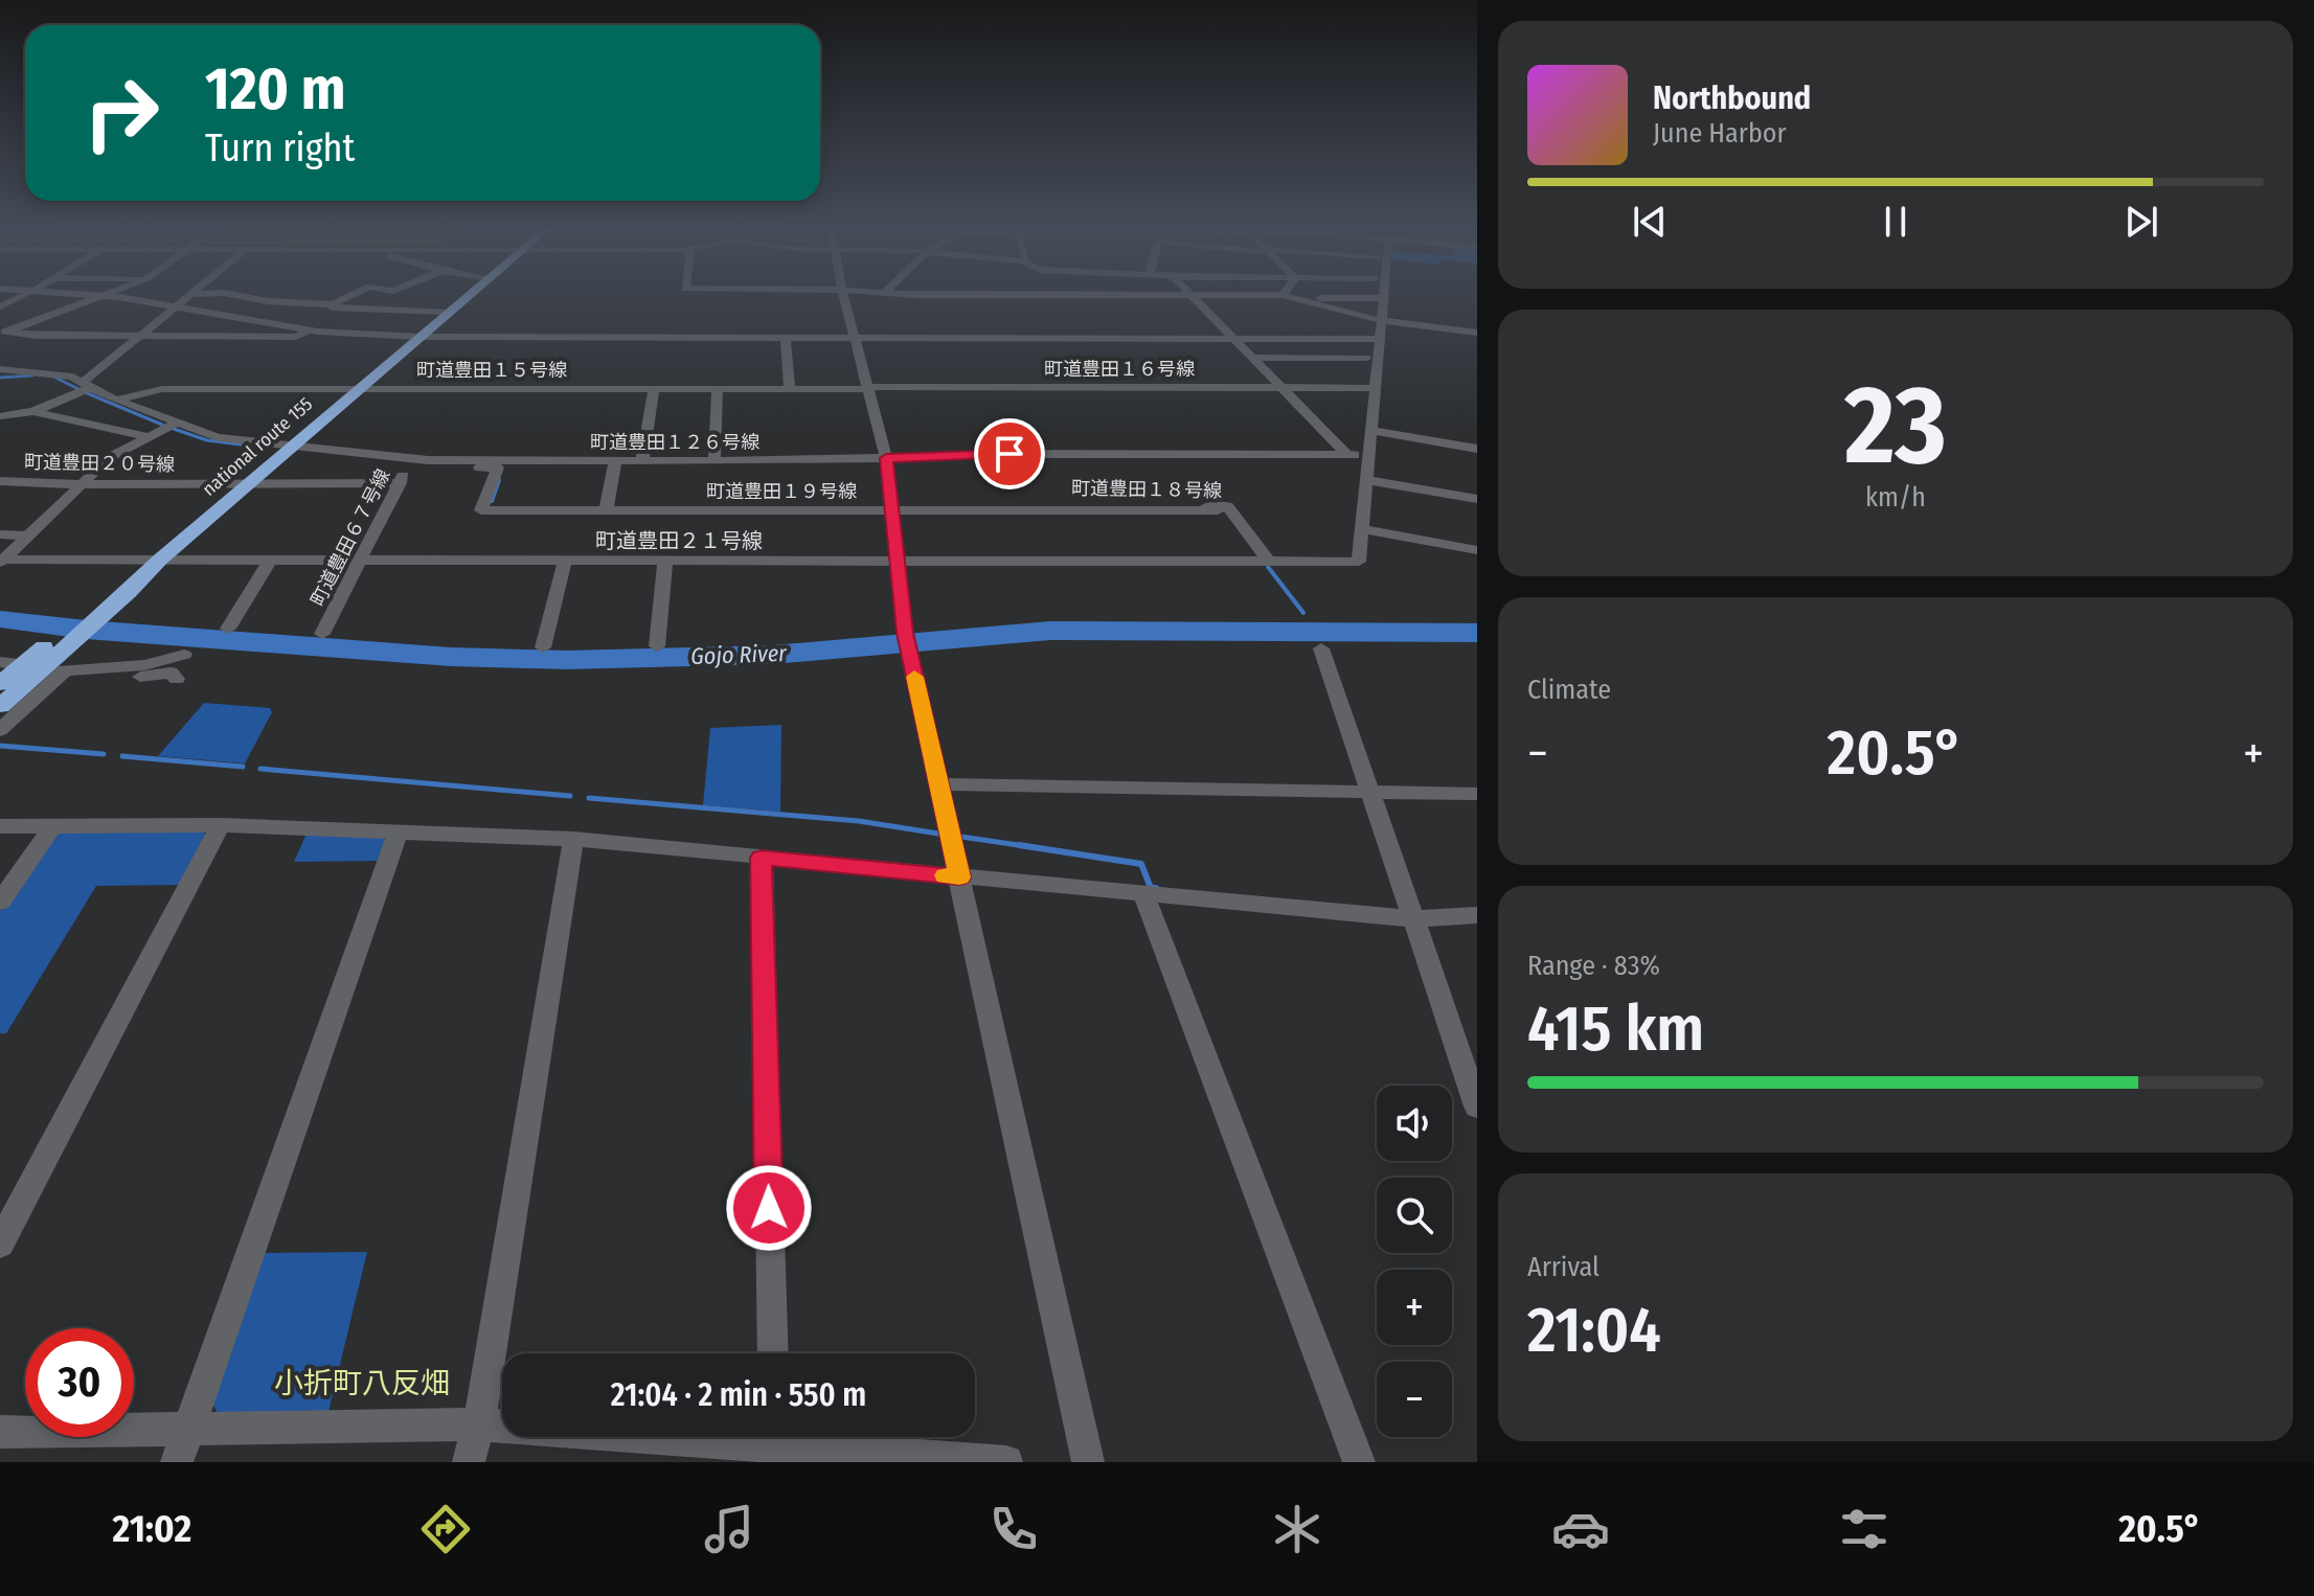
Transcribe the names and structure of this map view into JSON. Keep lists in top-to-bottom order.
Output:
{
  "streets": {
    "highway": ["national route 155"],
    "street": [
      "町道豊田１５号線",
      "町道豊田１２６号線",
      "町道豊田２０号線",
      "町道豊田１８号線",
      "町道豊田１９号線",
      "町道豊田６７号線",
      "町道豊田２１号線"
    ]
  },
  "crossings": [
    ["町道豊田１５号線", "町道豊田１２６号線"],
    ["町道豊田１５号線", "national route 155"],
    ["町道豊田１２６号線", "national route 155"],
    ["町道豊田１２６号線", "町道豊田１８号線"],
    ["町道豊田１２６号線", "町道豊田１９号線"],
    ["町道豊田１２６号線", "町道豊田６７号線"],
    ["national route 155", "町道豊田２０号線"],
    ["national route 155", "町道豊田２１号線"],
    ["町道豊田２０号線", "町道豊田６７号線"],
    ["町道豊田１８号線", "町道豊田１９号線"],
    ["町道豊田１８号線", "町道豊田２１号線"],
    ["町道豊田１９号線", "町道豊田６７号線"],
    ["町道豊田６７号線", "町道豊田２１号線"]
  ],
  "districts": ["小折町八反畑"],
  "water": ["Gojo River"],
  "page": {
    "turn": ["120 m", "Turn right"],
    "song": ["Northbound", "June Harbor"],
    "tile": [
      ["23", "km/h"],
      "Climate",
      ["Range · 83%", "415 km"],
      ["Arrival", "21:04"]
    ],
    "heat": ["−", "20.5°", "+"],
    "map_buttons": ["+", "−"],
    "limit": "30",
    "trip": "21:04 · 2 min · 550 m",
    "tabs": ["21:02", "20.5°"]
  }
}
